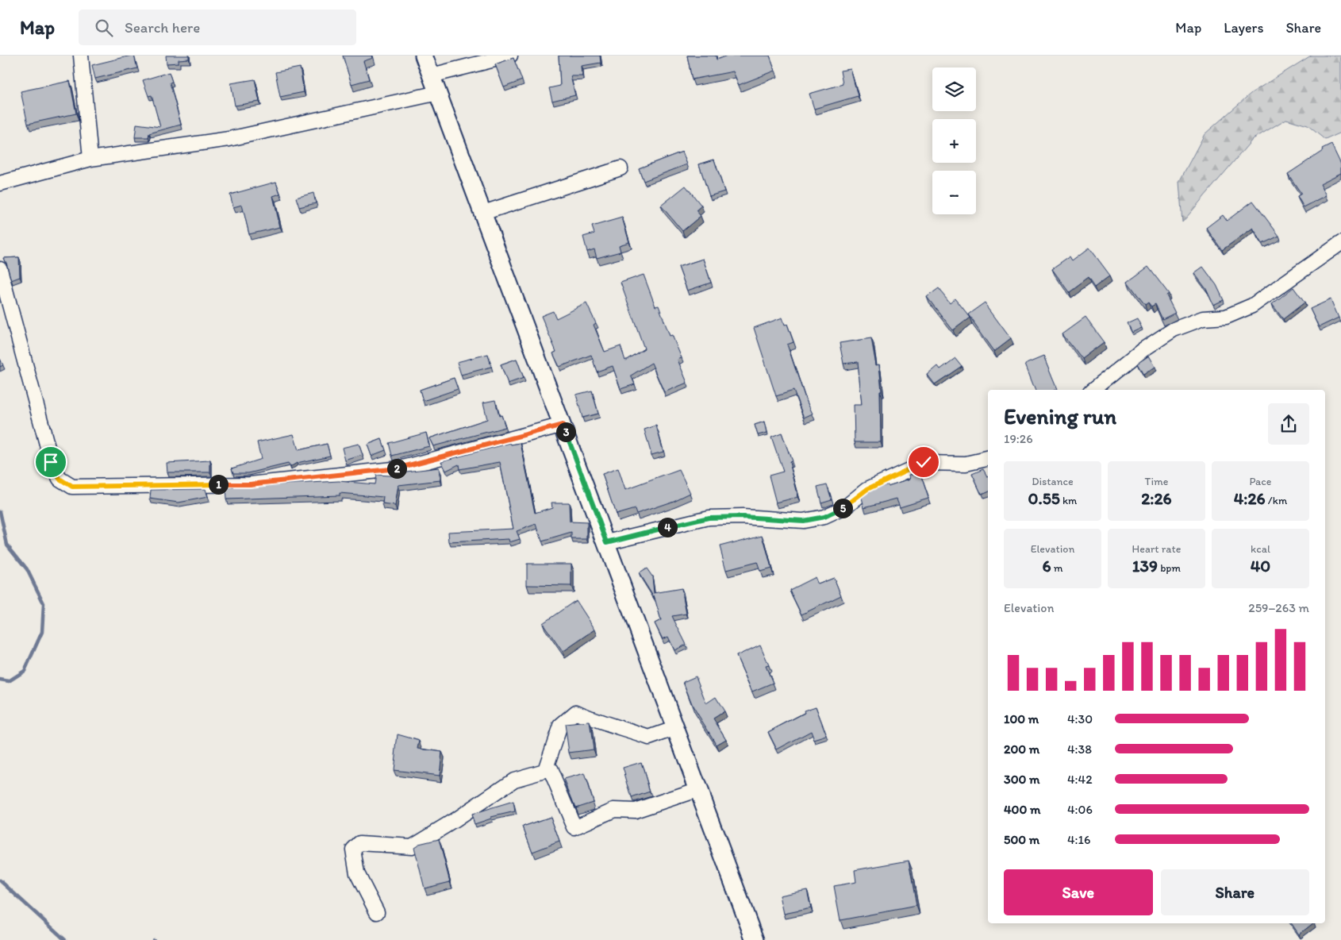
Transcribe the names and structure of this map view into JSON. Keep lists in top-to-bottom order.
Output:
{
  "page": {
    "header": "Map",
    "search": "Search here",
    "nav": ["Map", "Layers", "Share"],
    "map_buttons": ["+", "−"],
    "heading": ["Evening run", "19:26"],
    "pins": [
      "3",
      "2",
      "1",
      "5",
      "4"
    ],
    "stats": [
      ["Distance", "0.55 km"],
      ["Time", "2:26"],
      ["Pace", "4:26 /km"],
      ["Elevation", "6 m"],
      ["Heart rate", "139 bpm"],
      ["kcal", "40"]
    ],
    "chart": ["Elevation", "259–263 m"],
    "list": [
      {
        "name": "100 m",
        "note": "4:30"
      },
      {
        "name": "200 m",
        "note": "4:38"
      },
      {
        "name": "300 m",
        "note": "4:42"
      },
      {
        "name": "400 m",
        "note": "4:06"
      },
      {
        "name": "500 m",
        "note": "4:16"
      }
    ],
    "buttons": ["Save", "Share"]
  }
}
